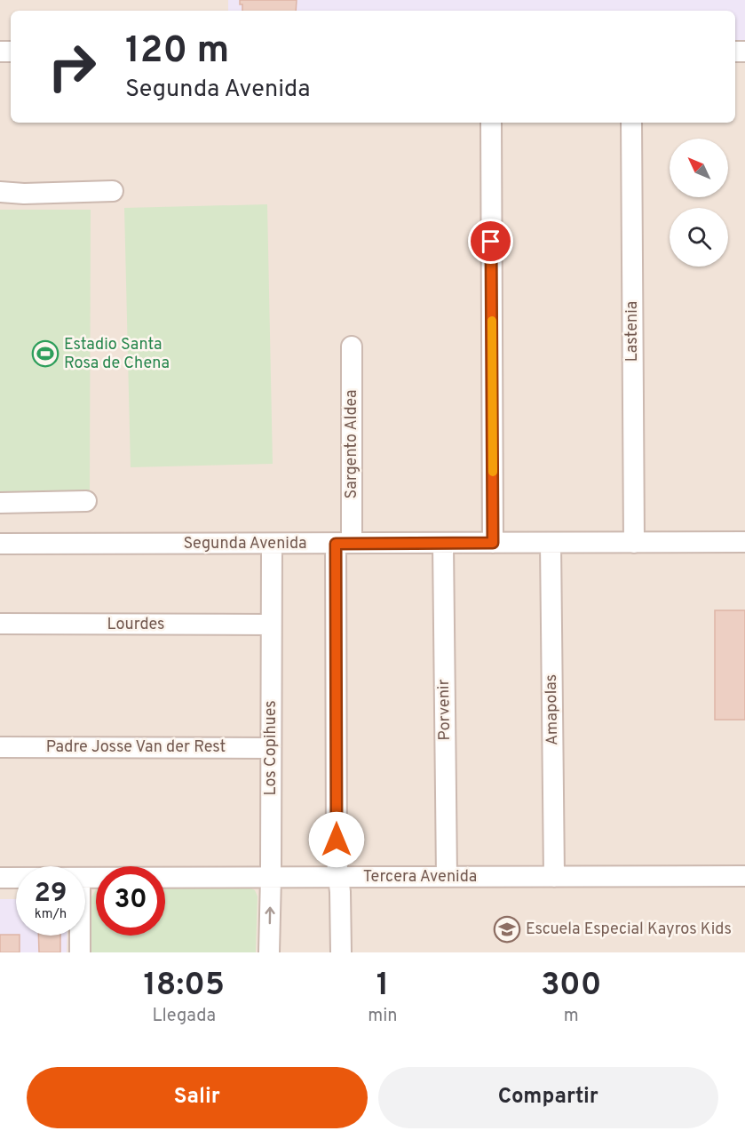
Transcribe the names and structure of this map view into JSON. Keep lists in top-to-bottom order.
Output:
{
  "streets": {
    "street": [
      "Lastenia",
      "Sargento Aldea",
      "Segunda Avenida",
      "Lourdes",
      "Porvenir",
      "Amapolas",
      "Padre Josse Van der Rest",
      "Los Copihues",
      "Tercera Avenida"
    ]
  },
  "crossings": [
    ["Lastenia", "Segunda Avenida"],
    ["Sargento Aldea", "Segunda Avenida"],
    ["Sargento Aldea", "Tercera Avenida"],
    ["Segunda Avenida", "Porvenir"],
    ["Segunda Avenida", "Amapolas"],
    ["Segunda Avenida", "Los Copihues"],
    ["Lourdes", "Los Copihues"],
    ["Porvenir", "Tercera Avenida"],
    ["Amapolas", "Tercera Avenida"],
    ["Padre Josse Van der Rest", "Los Copihues"],
    ["Los Copihues", "Tercera Avenida"]
  ],
  "places": {
    "sports": ["Estadio Santa Rosa de Chena"],
    "school or university": ["Escuela Especial Kayros Kids"]
  },
  "north": "top left",
  "page": {
    "turn": ["120 m", "Segunda Avenida"],
    "speed": "29 km/h",
    "limit": "30",
    "eta": [
      "18:05",
      "Llegada",
      "1",
      "min",
      "300",
      "m"
    ],
    "buttons": ["Salir", "Compartir"]
  }
}
